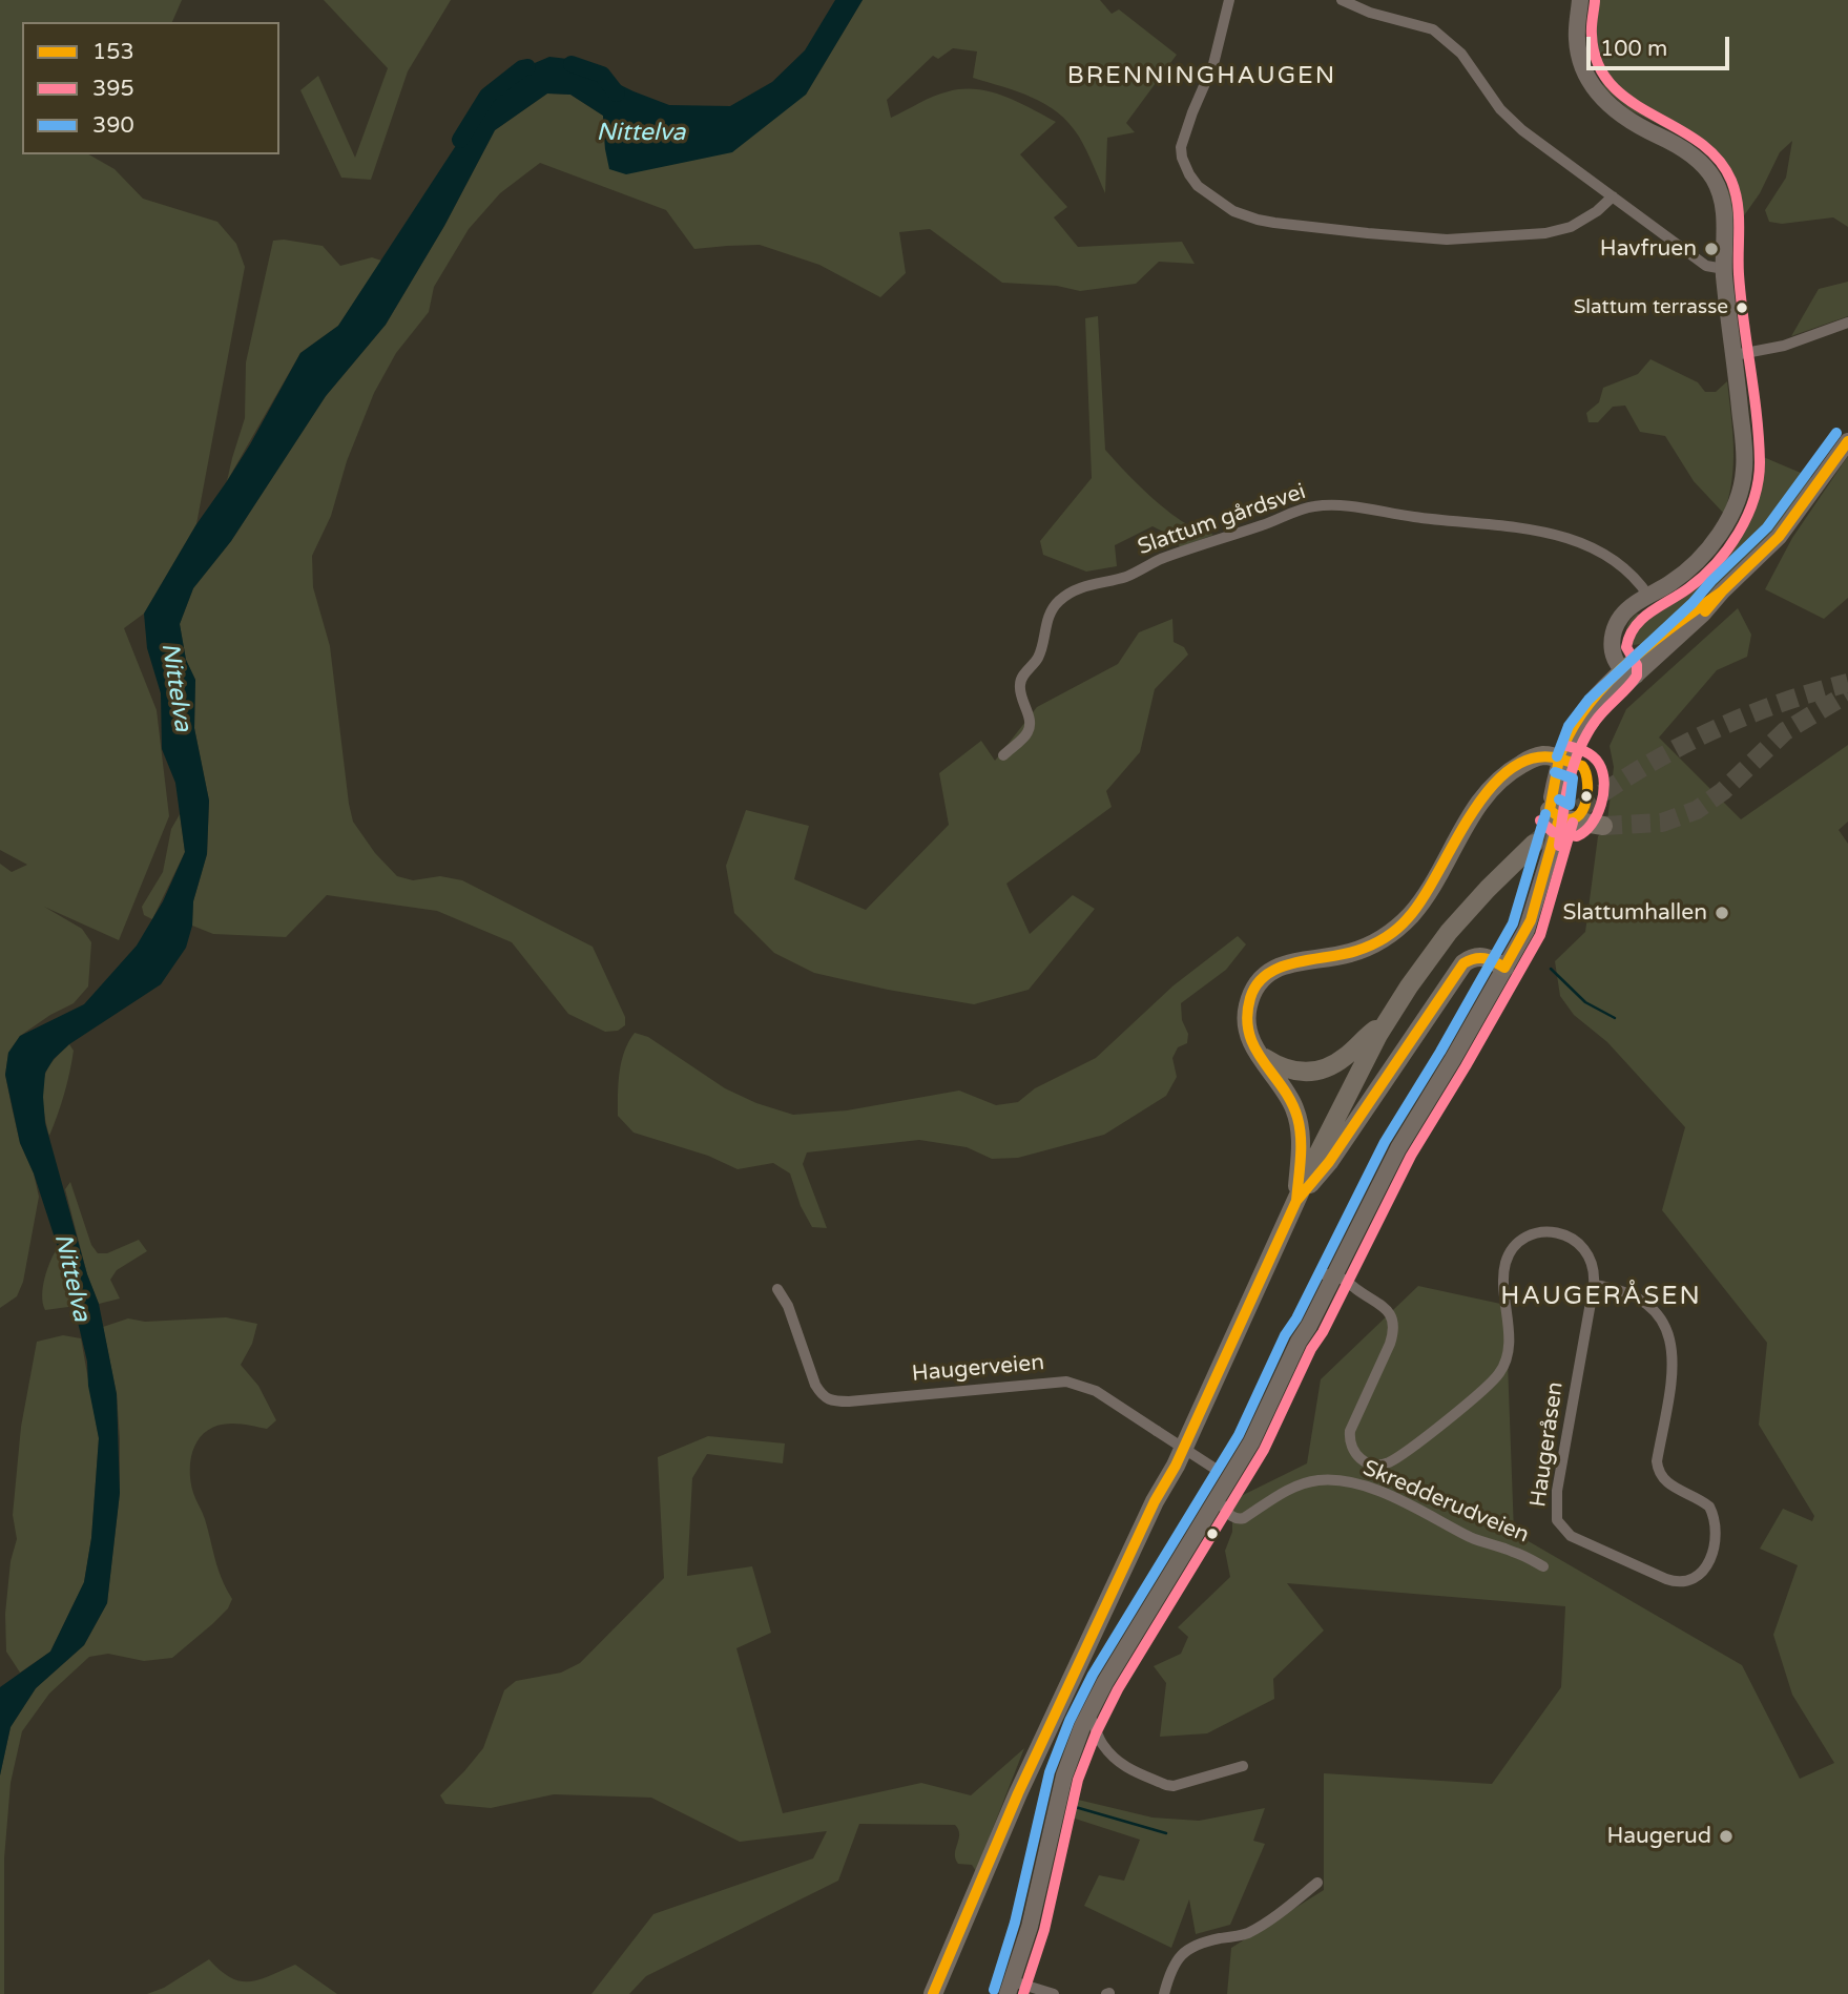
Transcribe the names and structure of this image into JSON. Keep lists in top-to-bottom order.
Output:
{
  "streets": {
    "street": [
      "Slattum gårdsvei",
      "Haugerveien",
      "Haugeråsen",
      "Skredderudveien"
    ]
  },
  "districts": ["BRENNINGHAUGEN", "HAUGERÅSEN"],
  "water": ["Nittelva"],
  "places": [
    "Havfruen",
    "Slattum terrasse",
    "Slattumhallen",
    "Haugerud"
  ],
  "lines": ["transit line 395", "transit line 390", "transit line 153"],
  "legend": ["153", "395", "390"],
  "scale_bar": "100 m"
}
